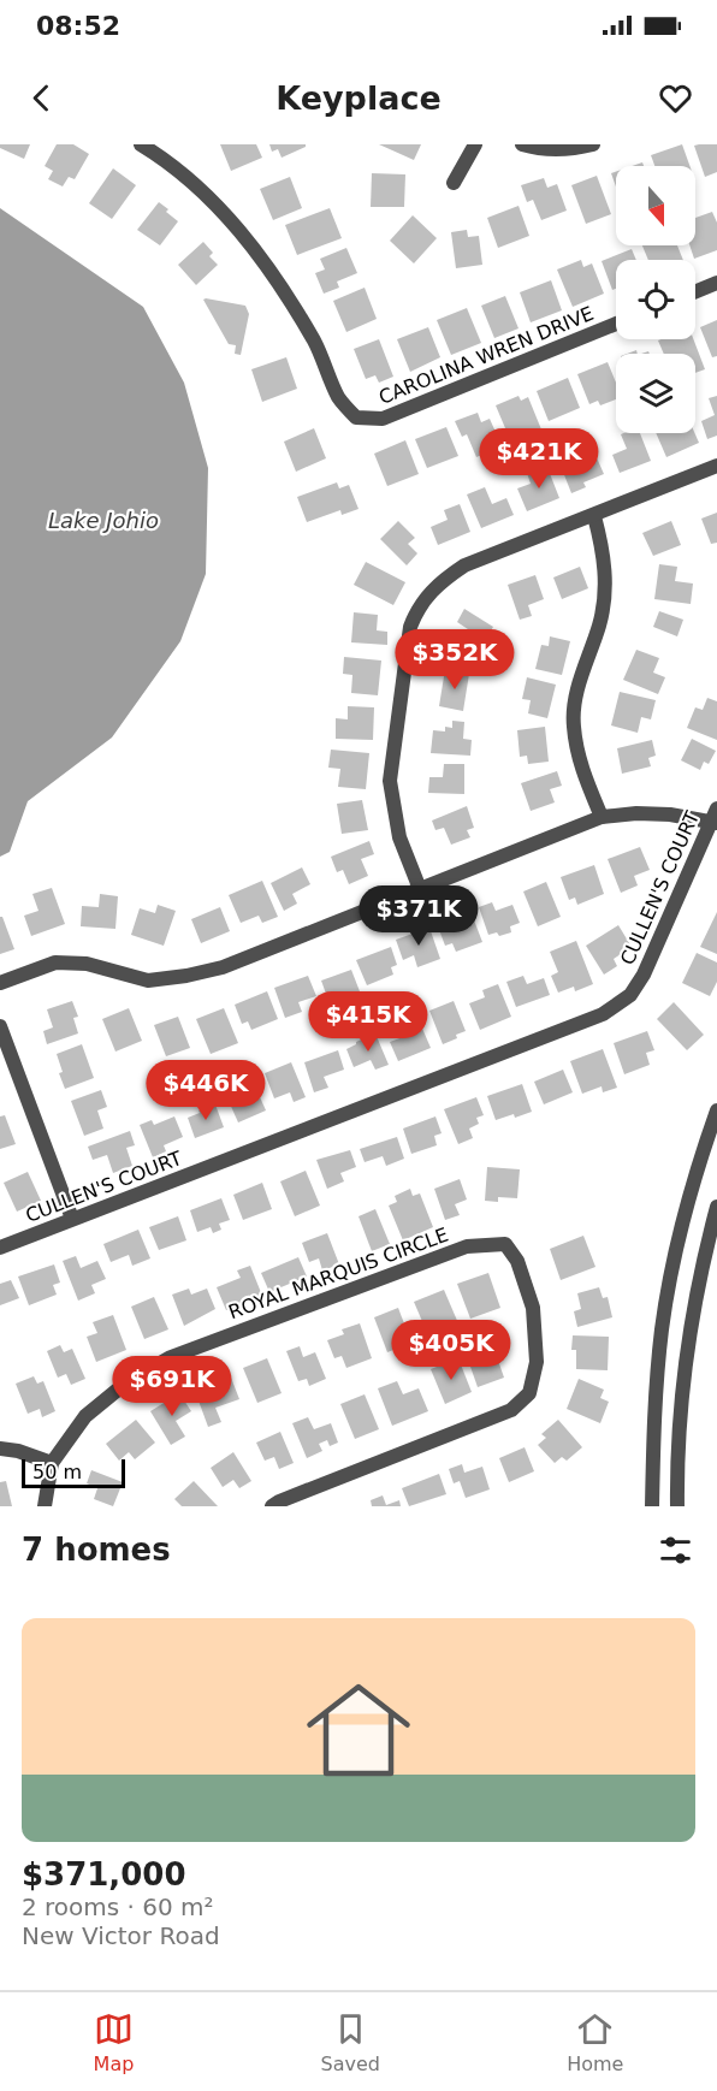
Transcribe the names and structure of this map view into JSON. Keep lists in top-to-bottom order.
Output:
{
  "streets": {
    "street": ["CAROLINA WREN DRIVE", "CULLEN'S COURT", "ROYAL MARQUIS CIRCLE"]
  },
  "water": ["Lake Johio"],
  "scale_bar": "50 m",
  "north": "bottom",
  "page": {
    "status": "08:52",
    "header": "Keyplace",
    "price": [
      "$421K",
      "$352K",
      "$371K",
      "$415K",
      "$446K",
      "$405K",
      "$691K"
    ],
    "scale": "50 m",
    "heading": "7 homes",
    "list": [
      {
        "name": "$371,000",
        "note": "2 rooms · 60 m² · New Victor Road"
      }
    ],
    "tabs": ["Map", "Saved", "Home"]
  }
}
